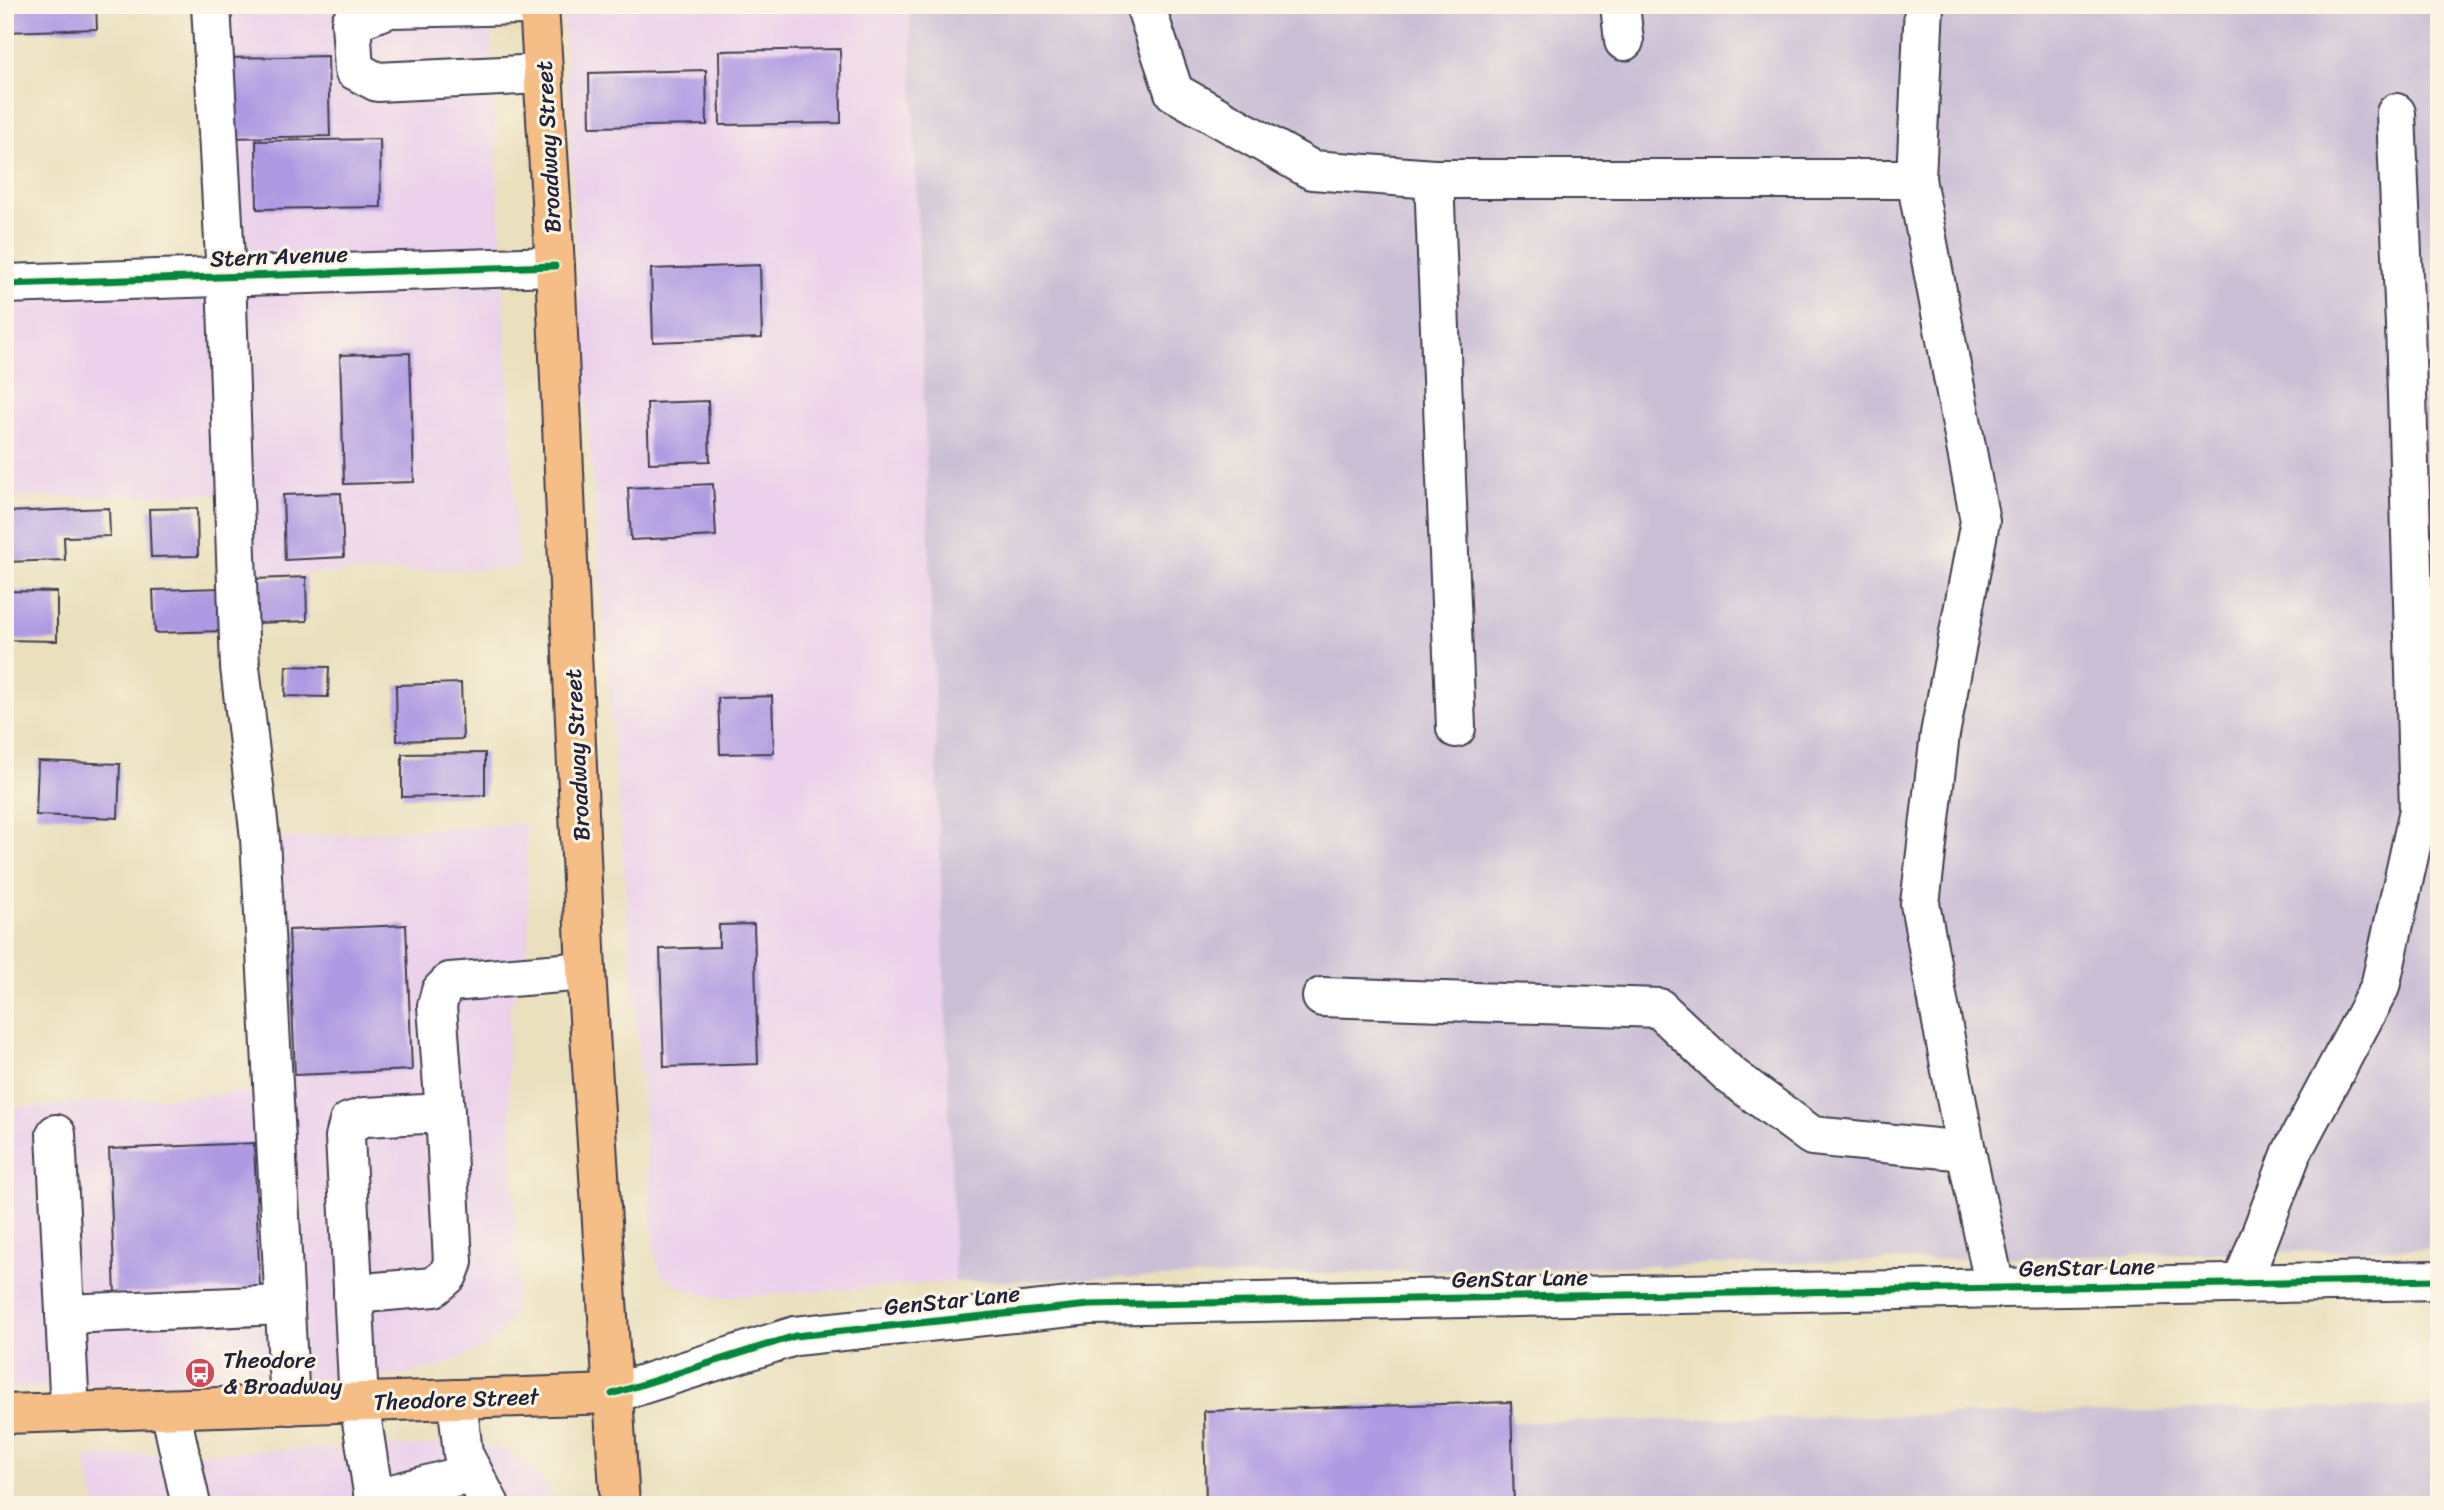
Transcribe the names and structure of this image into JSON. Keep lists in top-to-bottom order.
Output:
{
  "streets": {
    "main road": ["Broadway Street", "Theodore Street"],
    "street": ["Stern Avenue", "GenStar Lane"]
  },
  "crossings": [
    ["Broadway Street", "Stern Avenue"],
    ["Broadway Street", "GenStar Lane"],
    ["Broadway Street", "Theodore Street"],
    ["GenStar Lane", "Theodore Street"]
  ],
  "places": {
    "bus stop": ["Theodore & Broadway"]
  }
}
